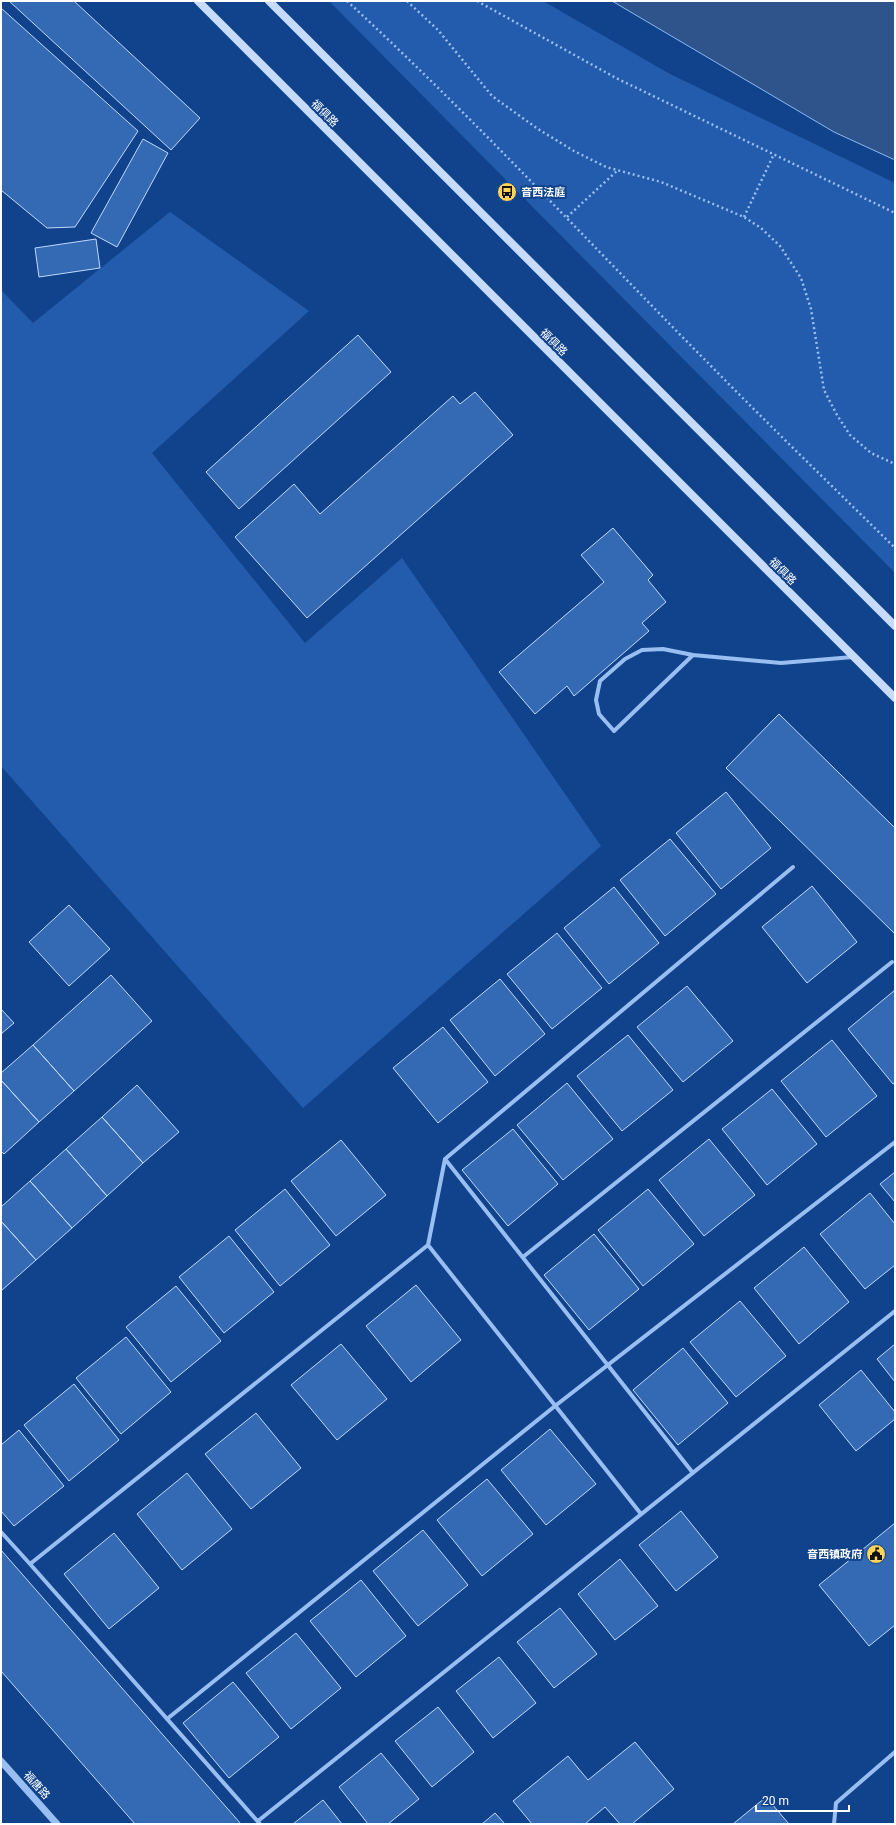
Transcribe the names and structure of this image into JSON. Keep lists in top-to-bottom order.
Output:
{
  "streets": {
    "main road": ["福俱路"],
    "street": ["福唐路"]
  },
  "places": {
    "bus stop": ["音西法庭"],
    "public building": ["音西镇政府"]
  },
  "scale_bar": "20 m"
}
